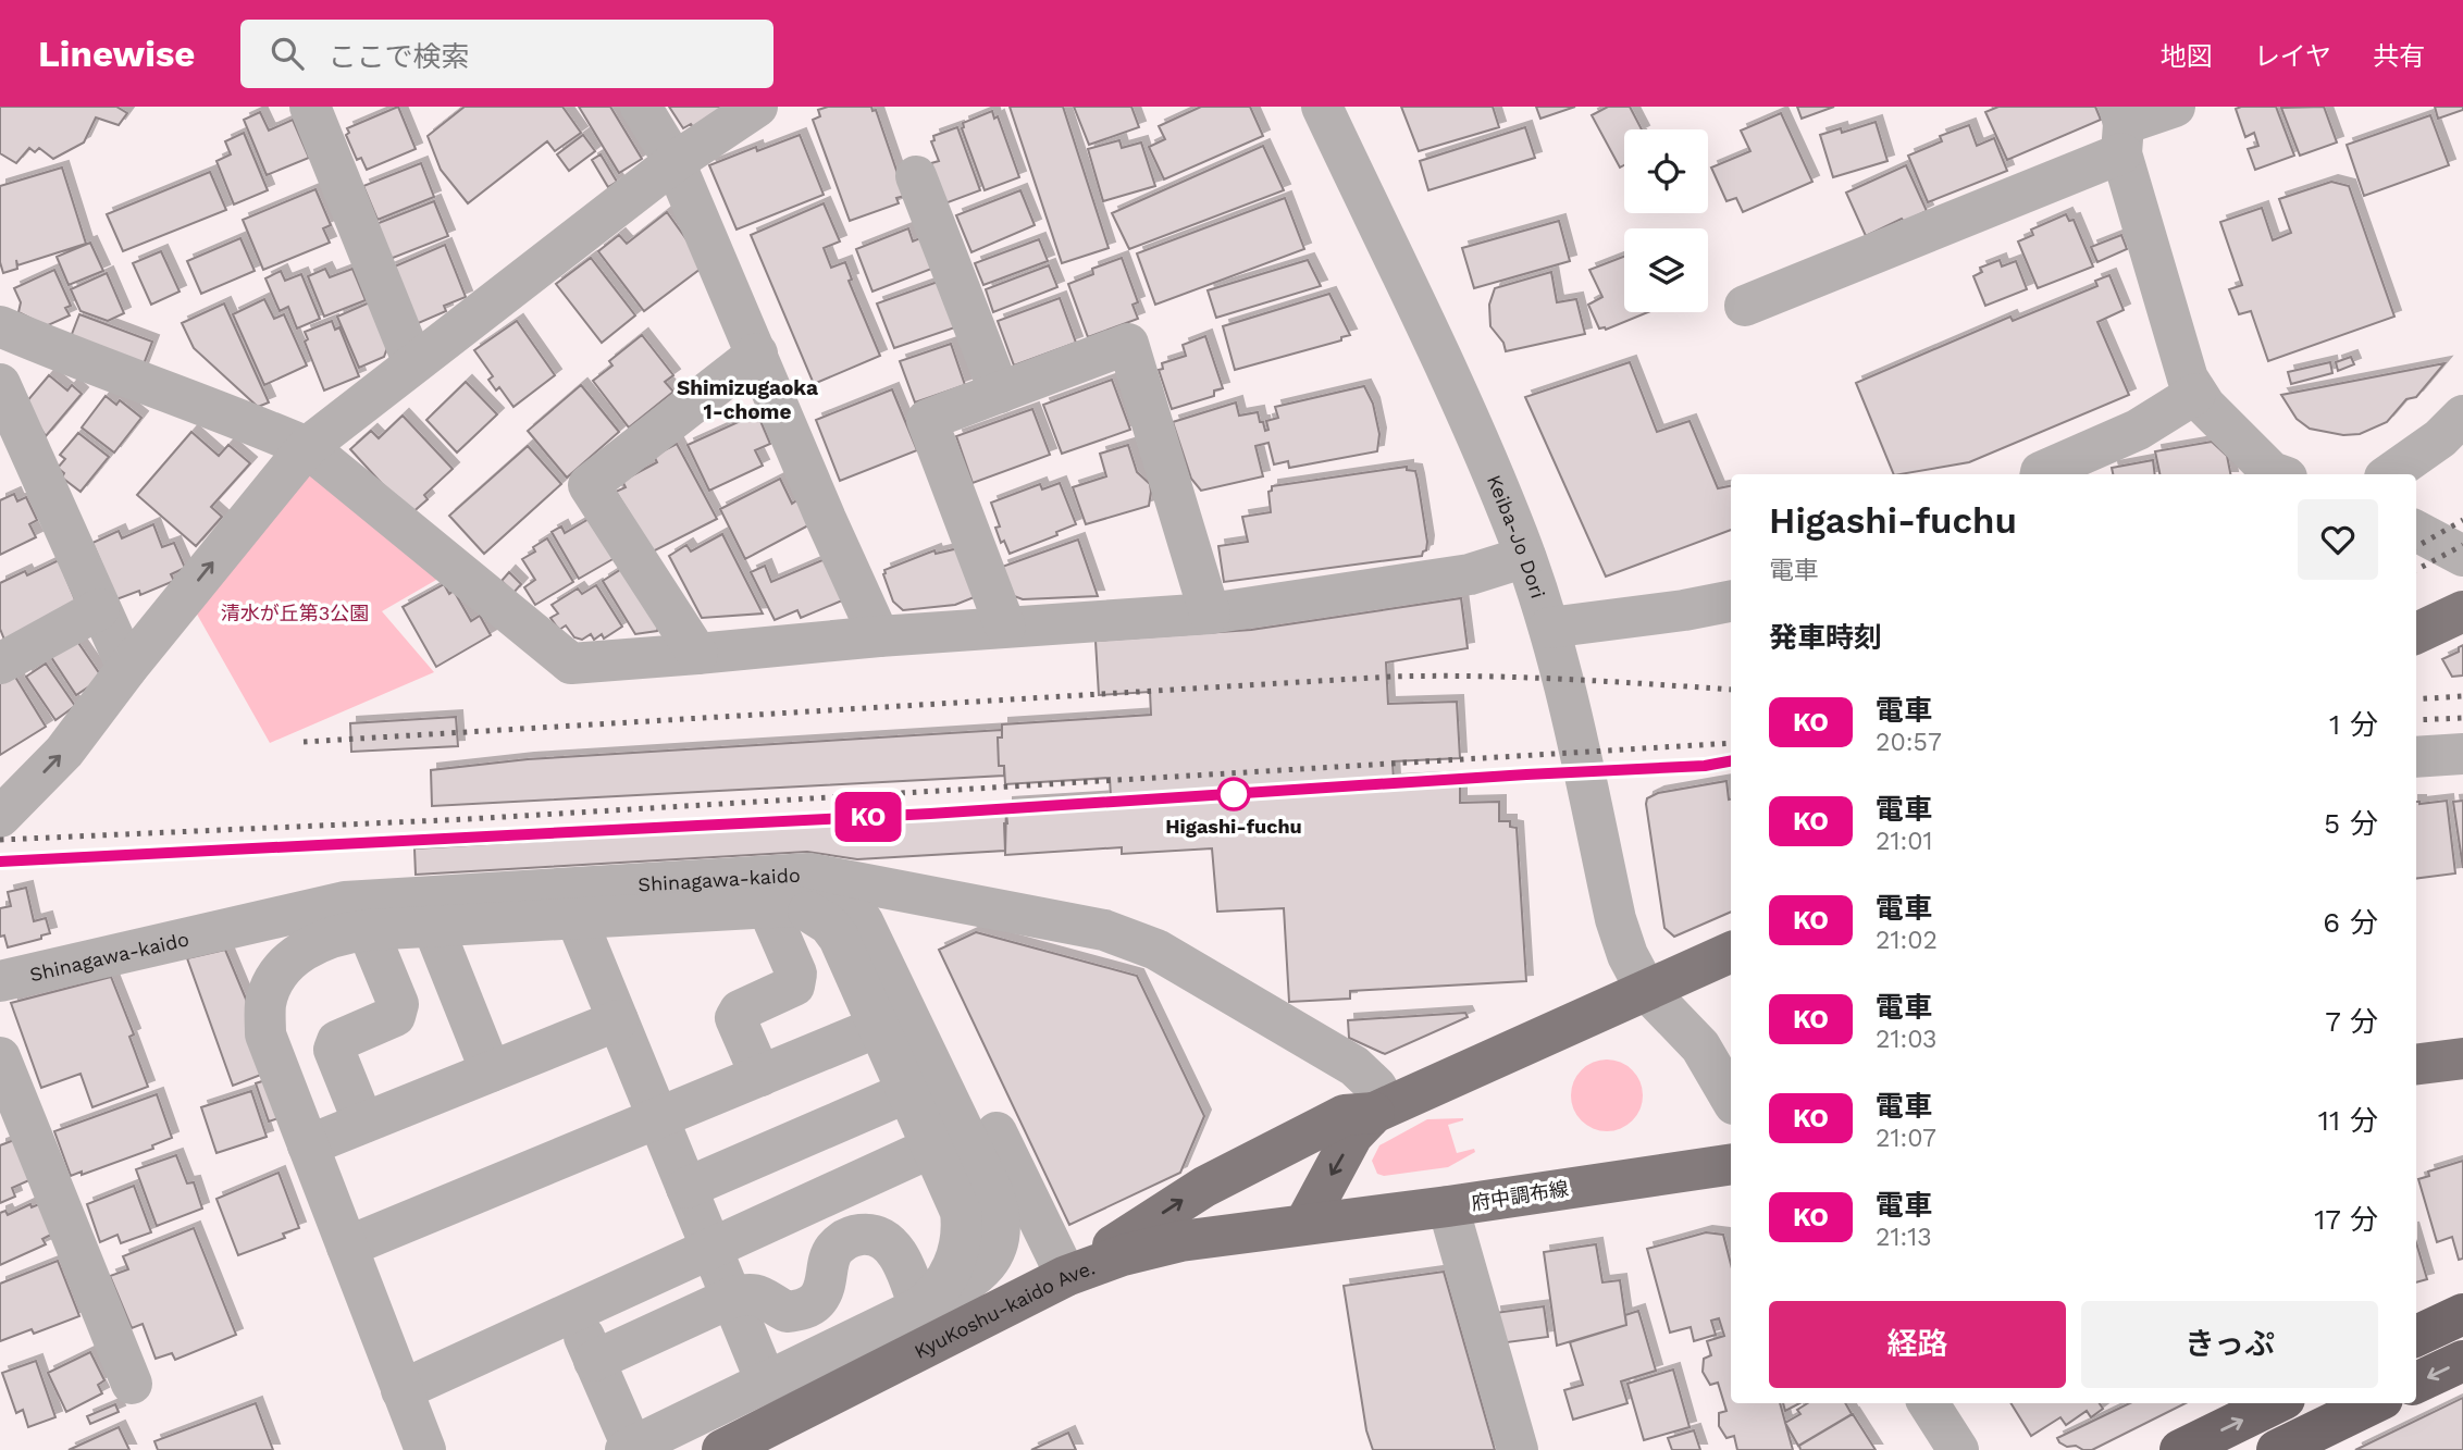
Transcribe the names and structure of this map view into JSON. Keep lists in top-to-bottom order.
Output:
{
  "streets": {
    "main road": ["府中調布線", "KyuKoshu-kaido Ave."],
    "street": ["Keiba-Jo Dori", "Shinagawa-kaido"]
  },
  "crossings": [
    ["府中調布線", "KyuKoshu-kaido Ave."]
  ],
  "districts": ["Shimizugaoka 1-chome"],
  "parks": ["清水が丘第3公園"],
  "places": ["Higashi-fuchu"],
  "page": {
    "header": "Linewise",
    "search": "ここで検索",
    "nav": ["地図", "レイヤ", "共有"],
    "on_map": "KO",
    "heading": [
      ["Higashi-fuchu", "電車"],
      "発車時刻"
    ],
    "list": [
      {
        "mark": "KO",
        "name": "電車",
        "note": "20:57",
        "value": "1 分"
      },
      {
        "mark": "KO",
        "name": "電車",
        "note": "21:01",
        "value": "5 分"
      },
      {
        "mark": "KO",
        "name": "電車",
        "note": "21:02",
        "value": "6 分"
      },
      {
        "mark": "KO",
        "name": "電車",
        "note": "21:03",
        "value": "7 分"
      },
      {
        "mark": "KO",
        "name": "電車",
        "note": "21:07",
        "value": "11 分"
      },
      {
        "mark": "KO",
        "name": "電車",
        "note": "21:13",
        "value": "17 分"
      }
    ],
    "buttons": ["経路", "きっぷ"]
  }
}
